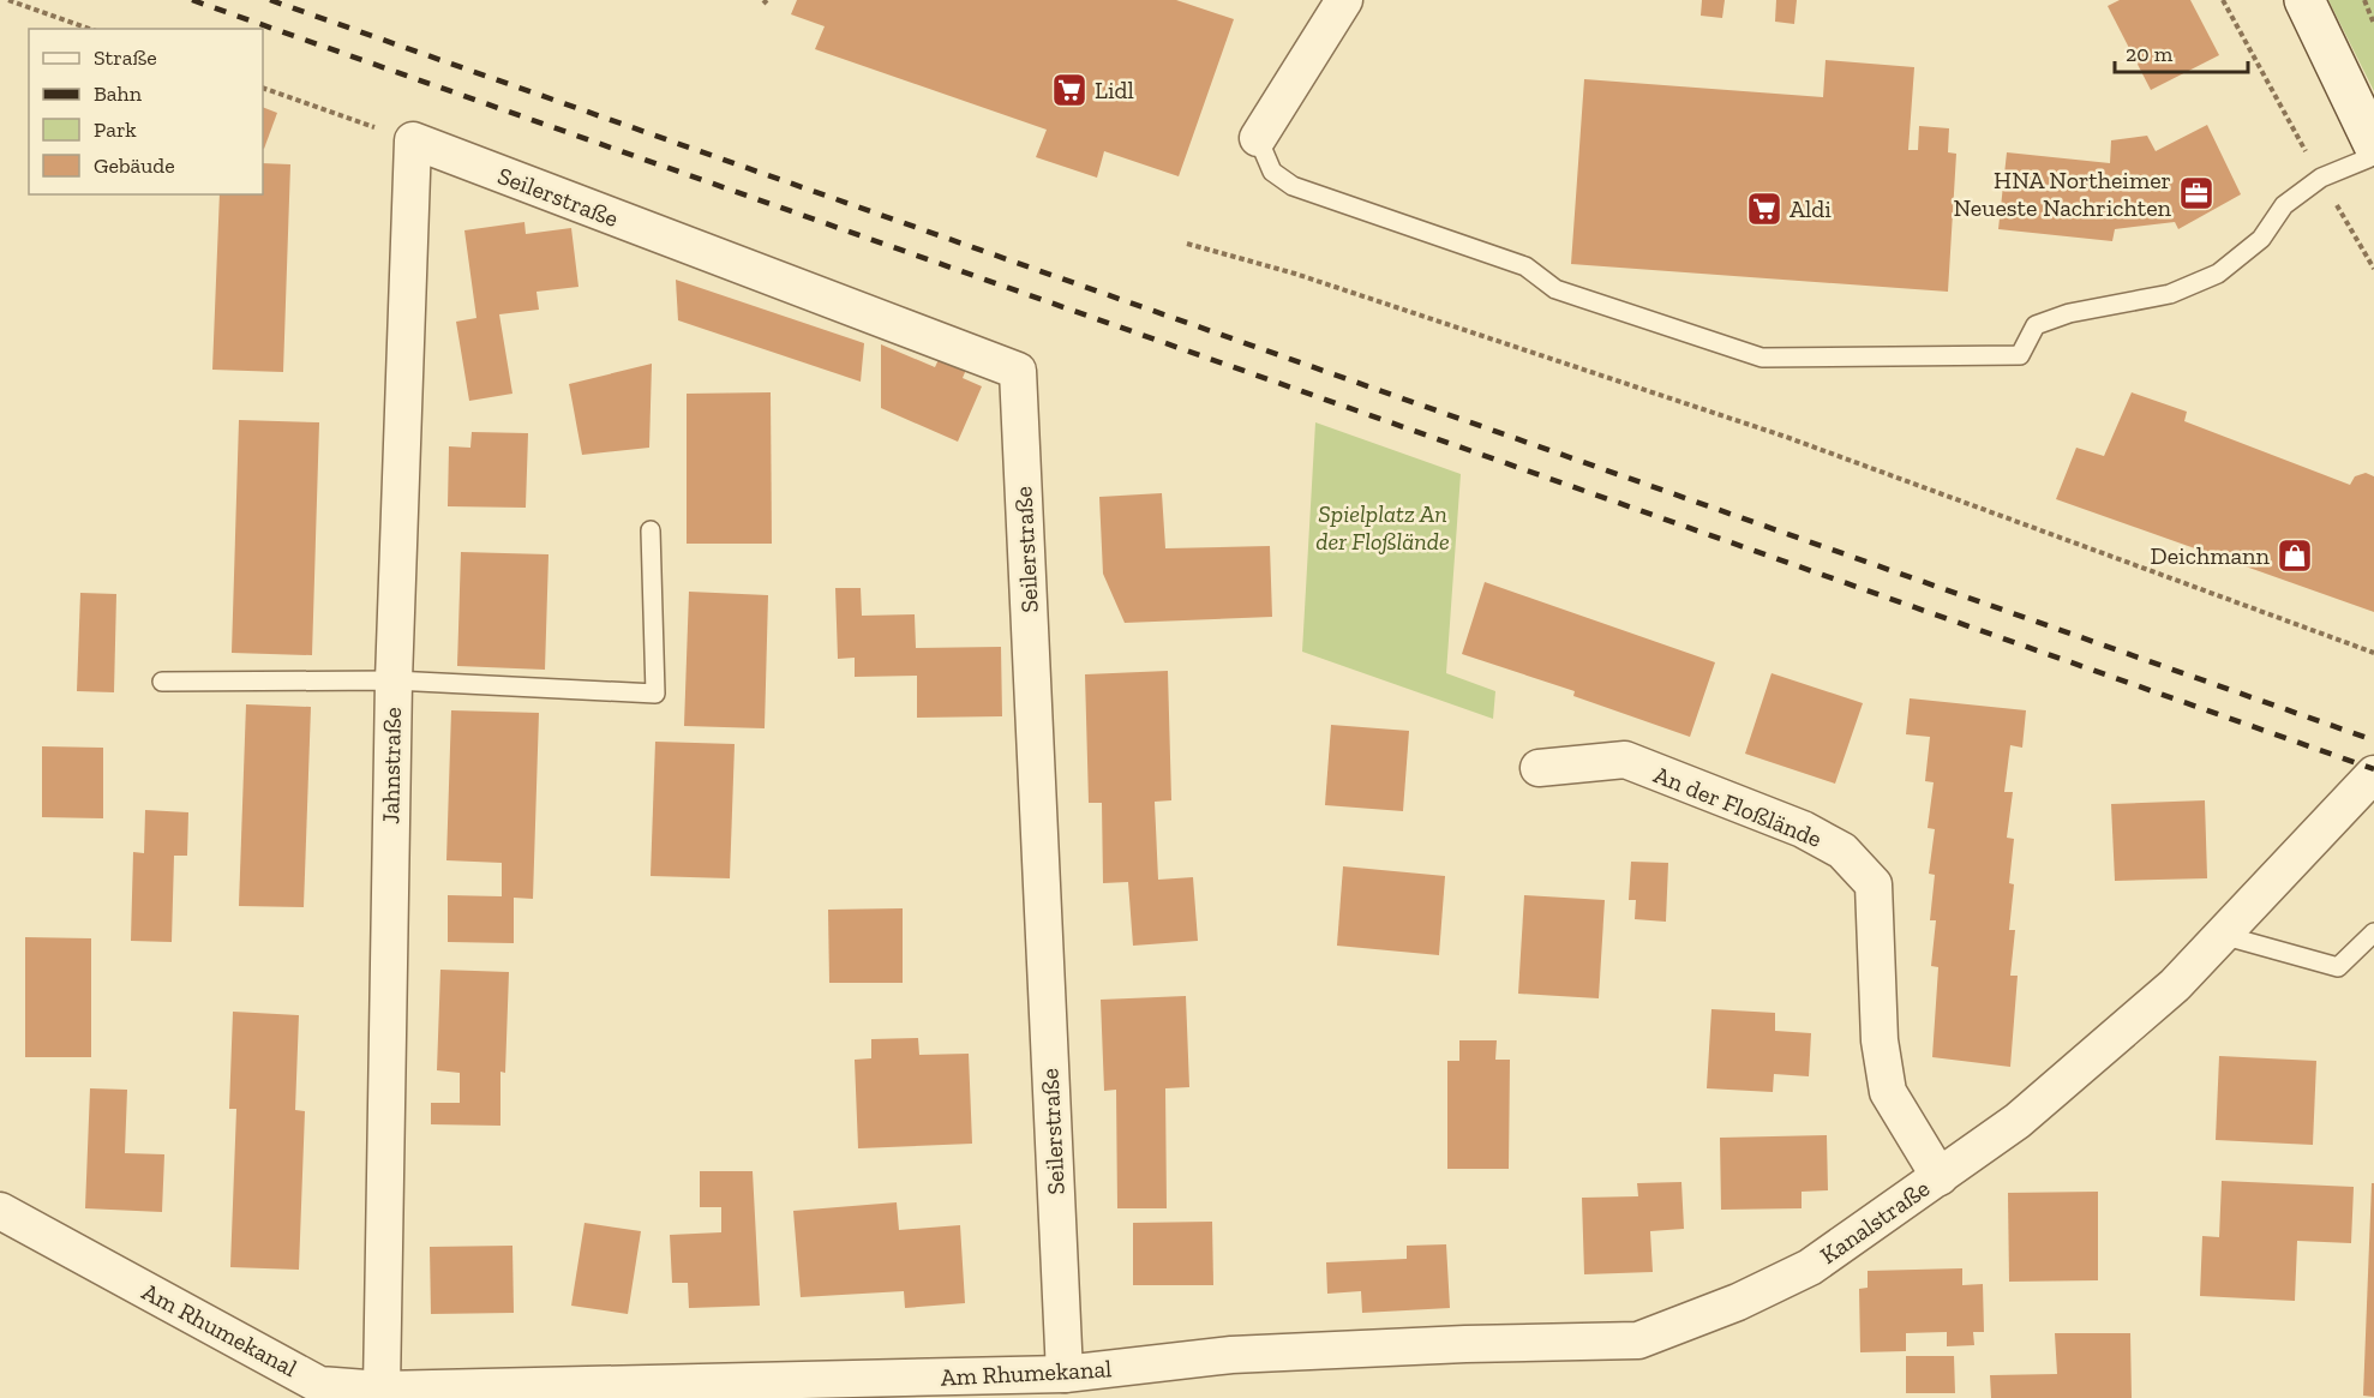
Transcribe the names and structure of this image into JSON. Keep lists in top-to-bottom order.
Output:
{
  "streets": {
    "street": [
      "Seilerstraße",
      "Jahnstraße",
      "An der Floßlände",
      "Kanalstraße",
      "Am Rhumekanal"
    ]
  },
  "crossings": [
    ["Seilerstraße", "Jahnstraße"],
    ["Seilerstraße", "Am Rhumekanal"],
    ["Jahnstraße", "Am Rhumekanal"],
    ["An der Floßlände", "Kanalstraße"],
    ["Kanalstraße", "Am Rhumekanal"]
  ],
  "parks": ["Spielplatz An der Floßlände"],
  "places": {
    "supermarket": ["Lidl", "Aldi"],
    "office": ["HNA Northeimer Neueste Nachrichten"],
    "shop": ["Deichmann"]
  },
  "legend": [
    "Straße",
    "Bahn",
    "Park",
    "Gebäude"
  ],
  "scale_bar": "20 m"
}
